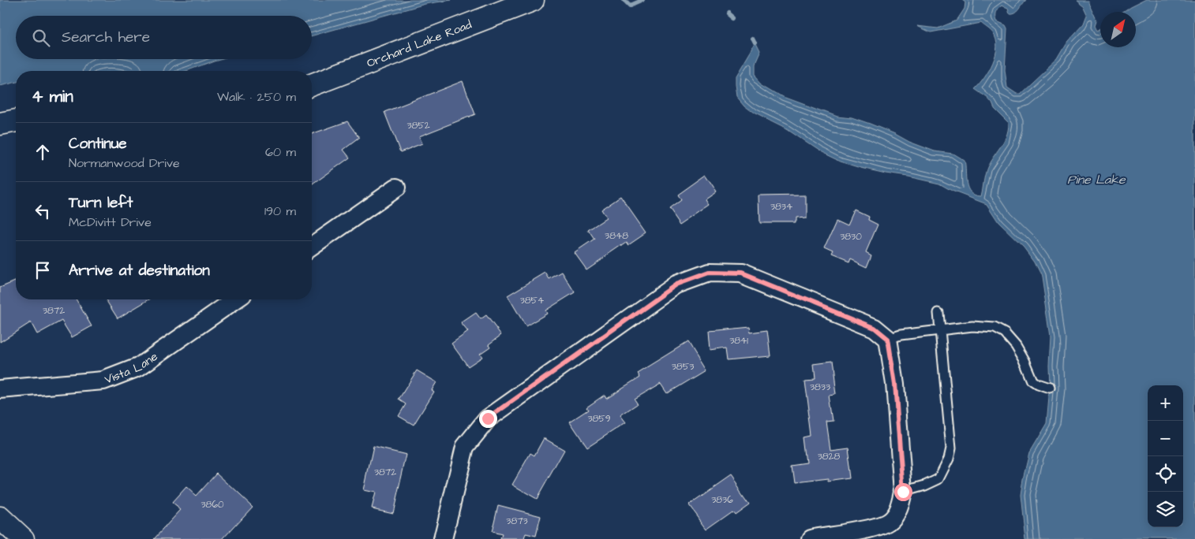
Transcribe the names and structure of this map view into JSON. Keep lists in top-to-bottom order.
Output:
{
  "streets": {
    "main road": ["Orchard Lake Road"],
    "street": ["Vista Lane"]
  },
  "water": ["Pine Lake"],
  "house_numbers": [
    "3852",
    "3834",
    "3848",
    "3830",
    "3854",
    "3872",
    "3841",
    "3853",
    "3833",
    "3859",
    "3828",
    "3872",
    "3836",
    "3860",
    "3873"
  ],
  "north": "top right",
  "page": {
    "search": "Search here",
    "heading": ["4 min", "Walk · 250 m"],
    "list": [
      ["Continue", "Normanwood Drive", "60 m"],
      ["Turn left", "McDivitt Drive", "190 m"],
      "Arrive at destination"
    ],
    "map_buttons": ["+", "−"]
  }
}
